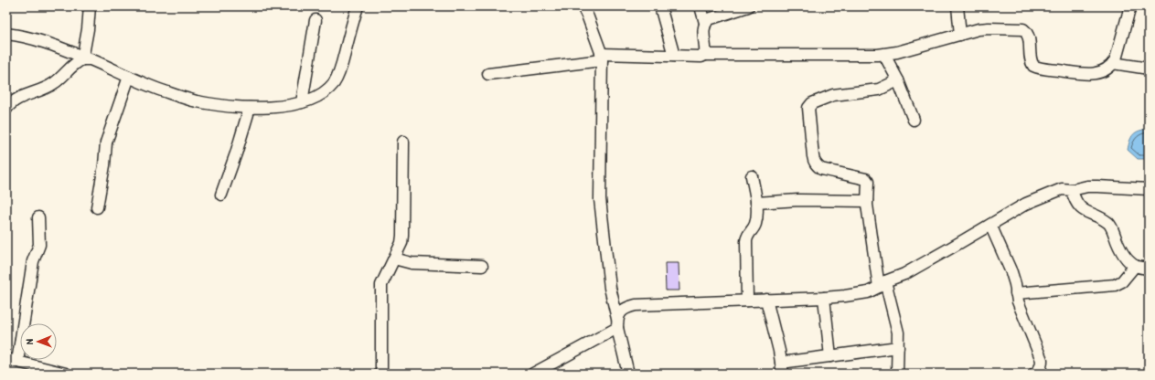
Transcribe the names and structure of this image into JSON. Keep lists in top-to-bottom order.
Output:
{
  "north": "left"
}
